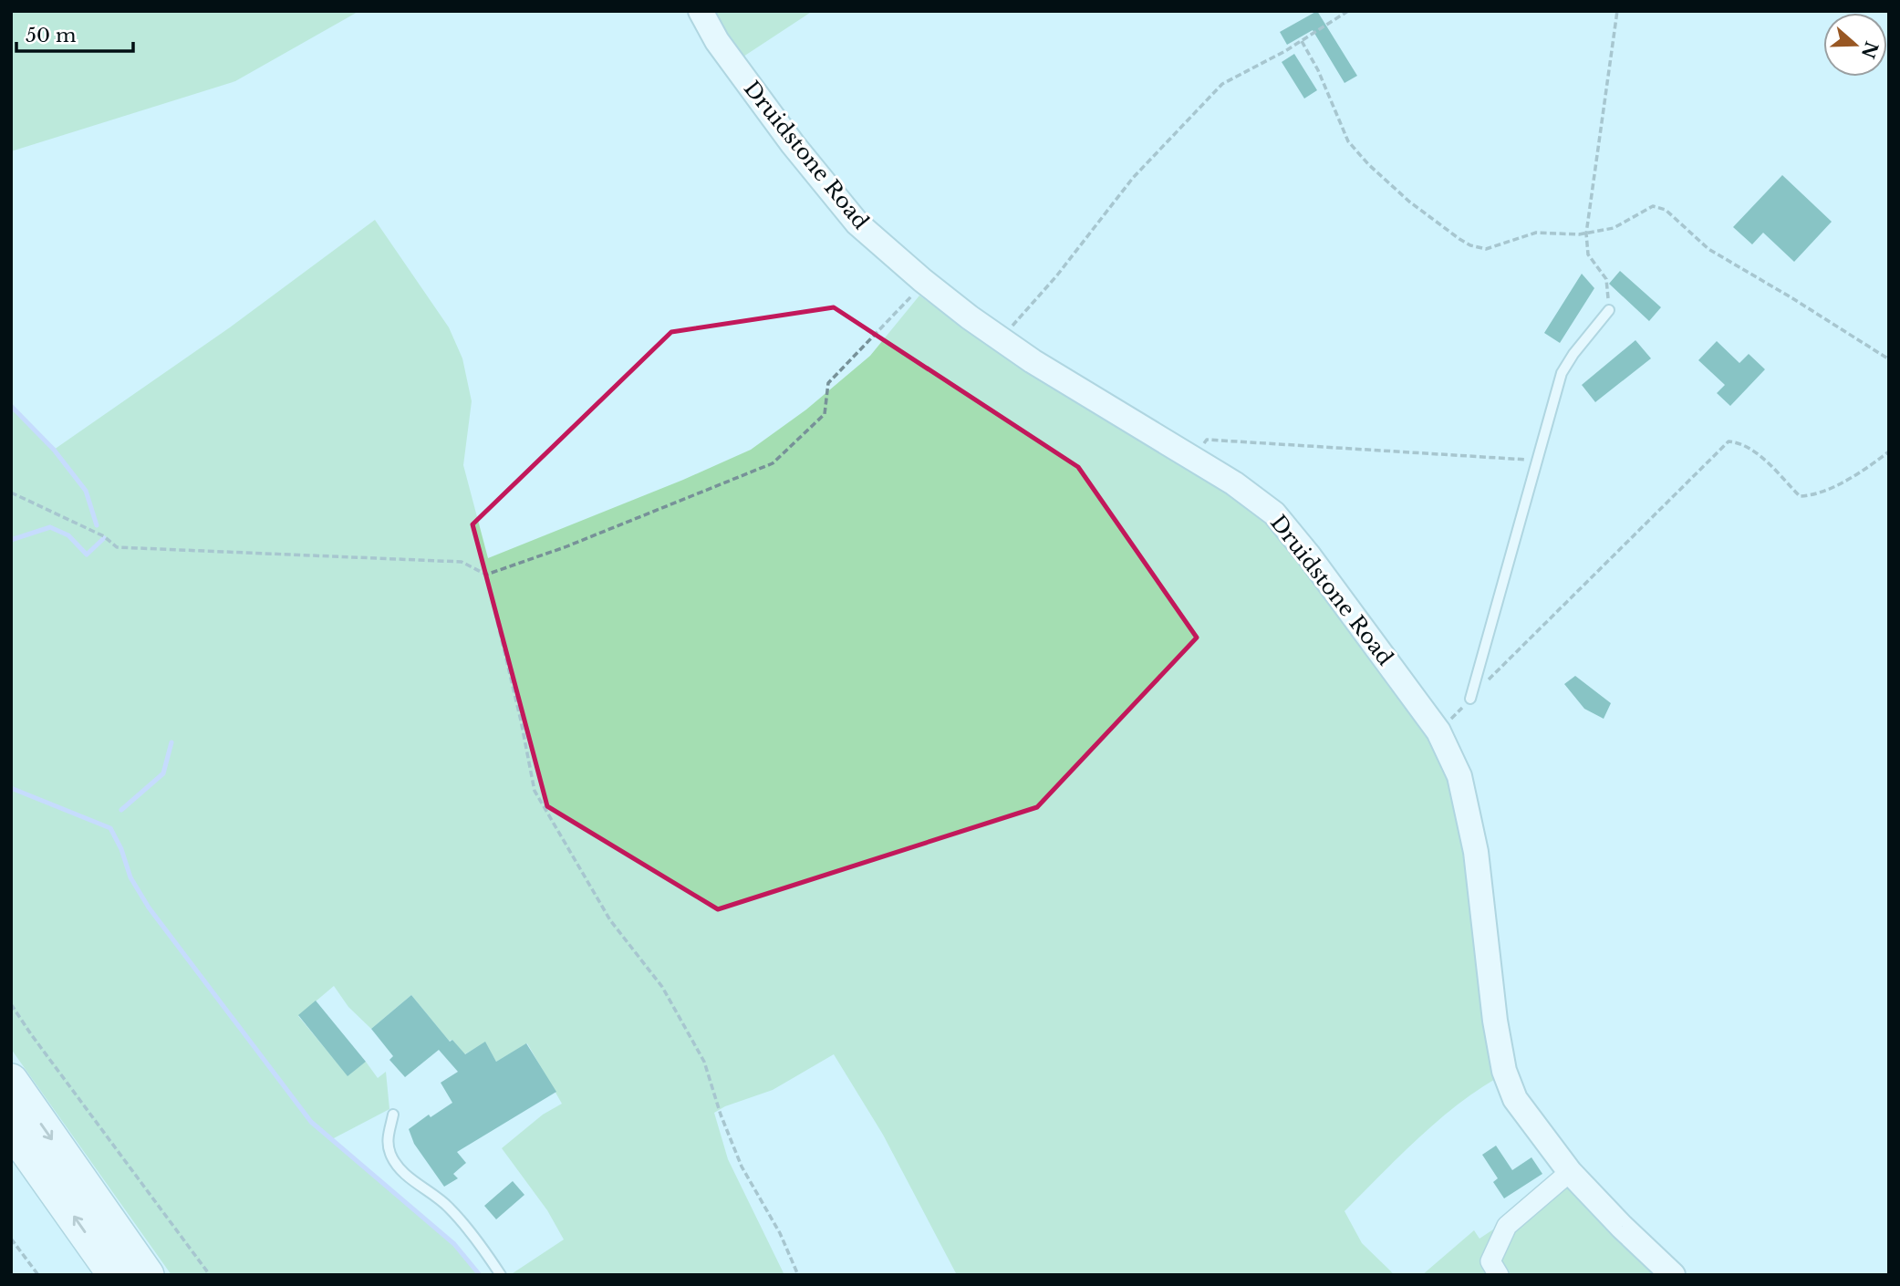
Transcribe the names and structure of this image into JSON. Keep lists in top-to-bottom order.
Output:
{
  "streets": {
    "street": ["Druidstone Road"]
  },
  "scale_bar": "50 m",
  "north": "right"
}
